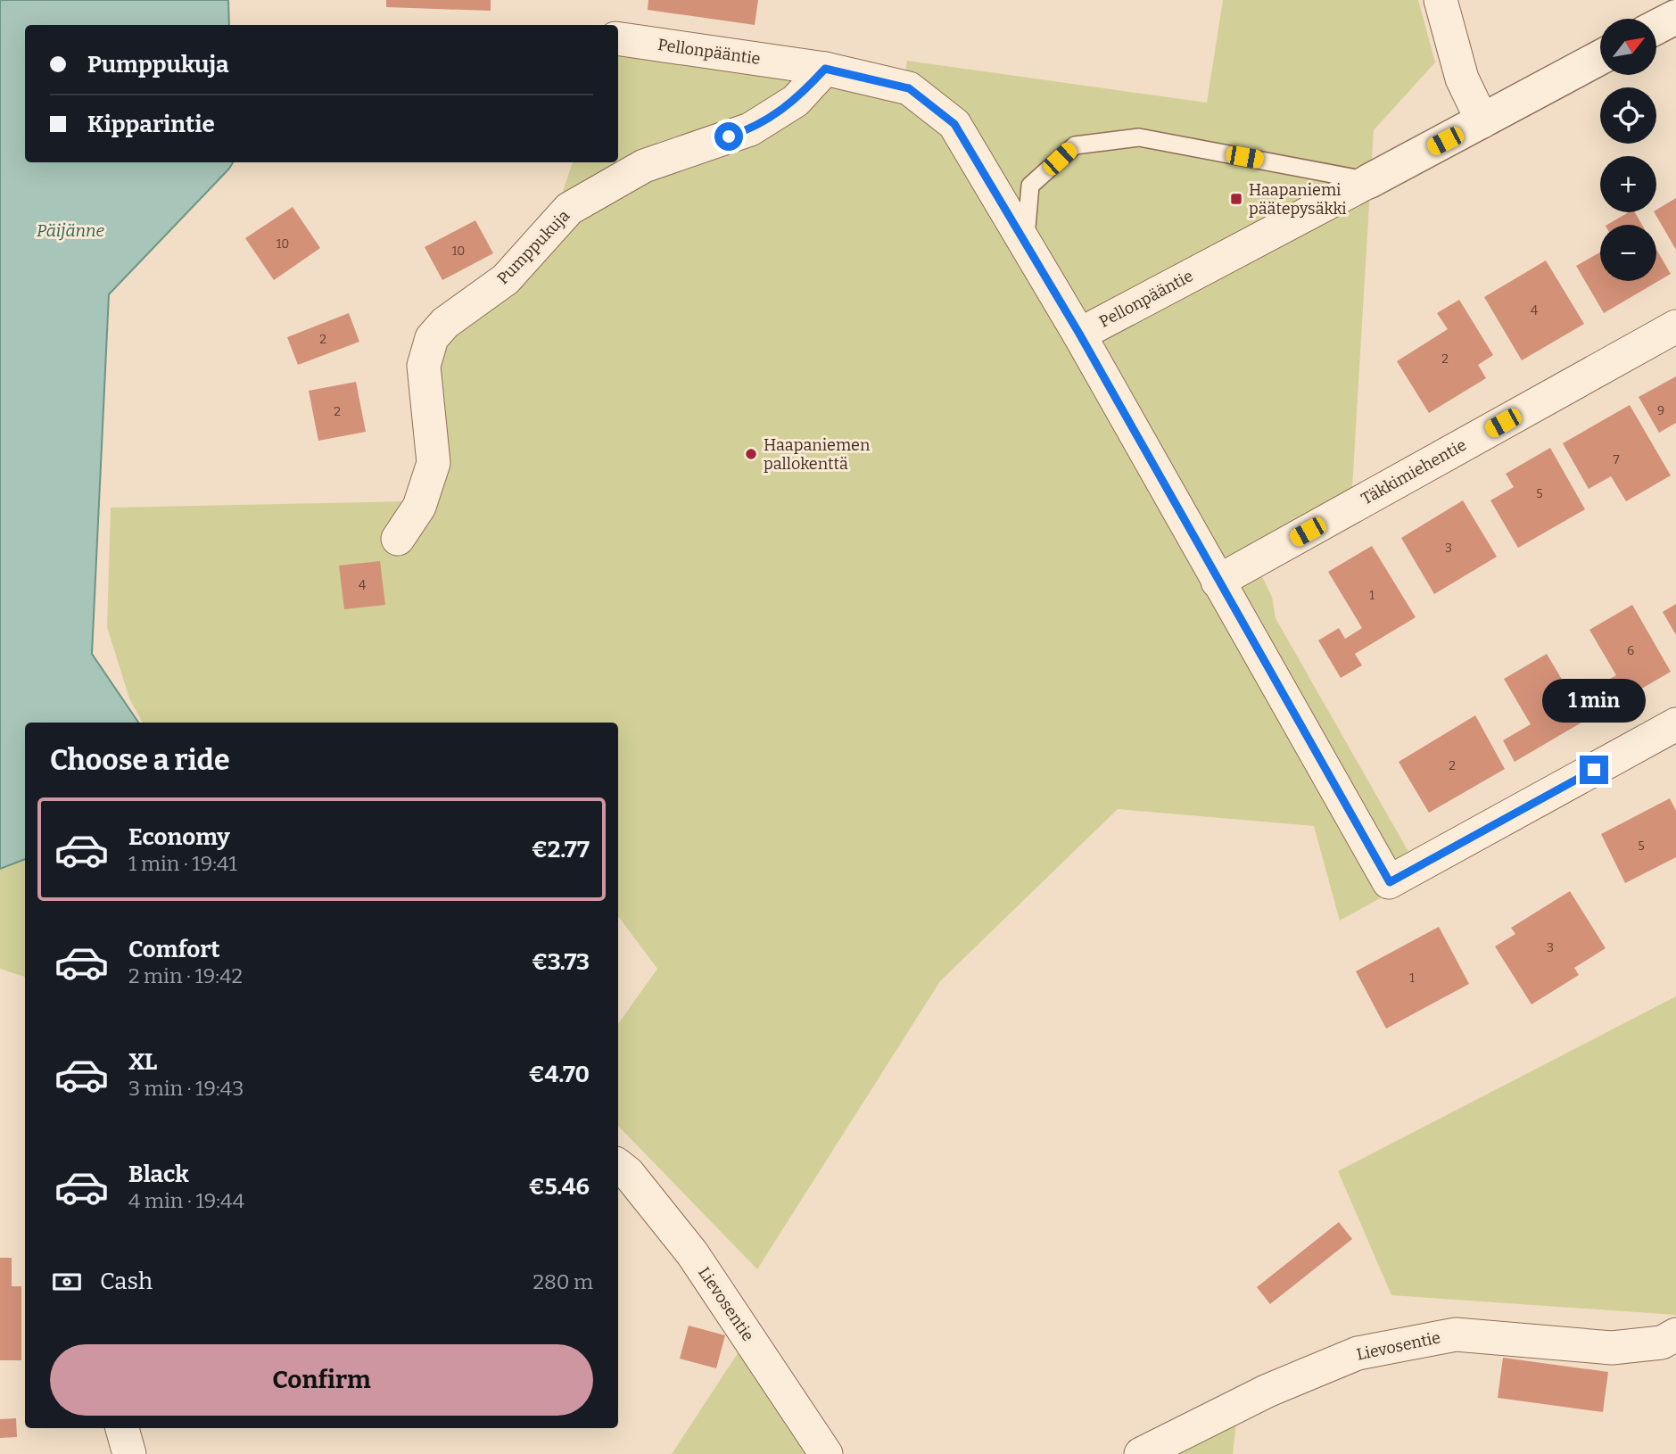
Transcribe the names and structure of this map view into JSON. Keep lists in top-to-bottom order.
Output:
{
  "streets": {
    "street": [
      "Pellonpääntie",
      "Pumppukuja",
      "Täkkimiehentie",
      "Lievosentie"
    ]
  },
  "crossings": [
    ["Pellonpääntie", "Pumppukuja"]
  ],
  "water": ["Päijänne"],
  "places": {
    "transit": ["Haapaniemi päätepysäkki"],
    "other": ["Haapaniemen pallokenttä"]
  },
  "house_numbers": [
    "10",
    "10",
    "4",
    "2",
    "2",
    "9",
    "2",
    "7",
    "5",
    "3",
    "4",
    "1",
    "6",
    "2",
    "5",
    "3",
    "1"
  ],
  "north": "top right",
  "page": {
    "map_buttons": ["+", "−"],
    "banner": ["Pumppukuja", "Kipparintie"],
    "bubble": "1 min",
    "heading": "Choose a ride",
    "list": [
      {
        "name": "Economy",
        "note": "1 min · 19:41",
        "value": "€2.77"
      },
      {
        "name": "Comfort",
        "note": "2 min · 19:42",
        "value": "€3.73"
      },
      {
        "name": "XL",
        "note": "3 min · 19:43",
        "value": "€4.70"
      },
      {
        "name": "Black",
        "note": "4 min · 19:44",
        "value": "€5.46"
      }
    ],
    "pay": ["Cash", "280 m"],
    "buttons": "Confirm"
  }
}
